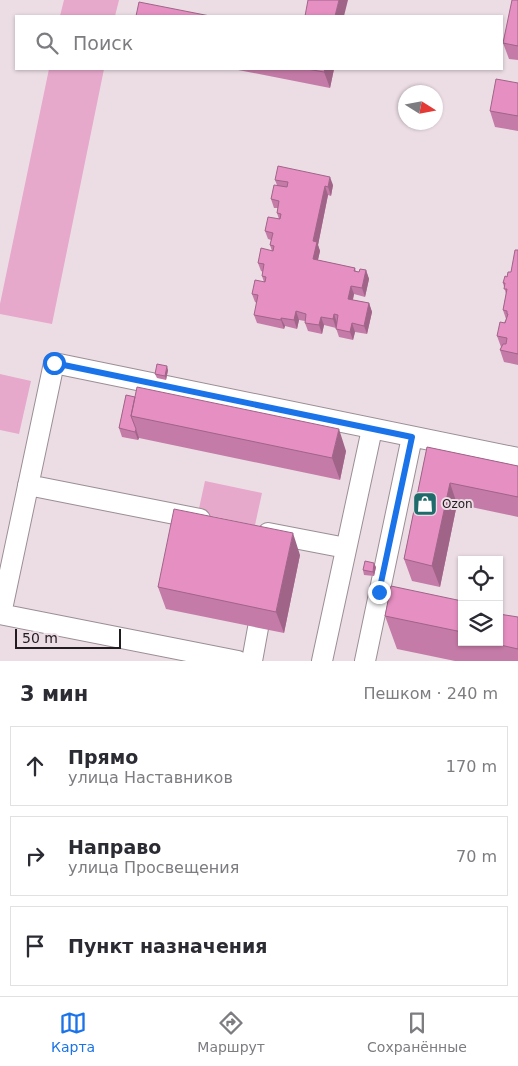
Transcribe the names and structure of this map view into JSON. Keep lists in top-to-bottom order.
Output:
{
  "places": {
    "shop": ["Ozon"]
  },
  "scale_bar": "50 m",
  "north": "right",
  "page": {
    "search": "Поиск",
    "scale": "50 m",
    "heading": ["3 мин", "Пешком · 240 m"],
    "list": [
      ["Прямо", "улица Наставников", "170 m"],
      ["Направо", "улица Просвещения", "70 m"],
      "Пункт назначения"
    ],
    "nav": ["Карта", "Маршрут", "Сохранённые"]
  }
}
